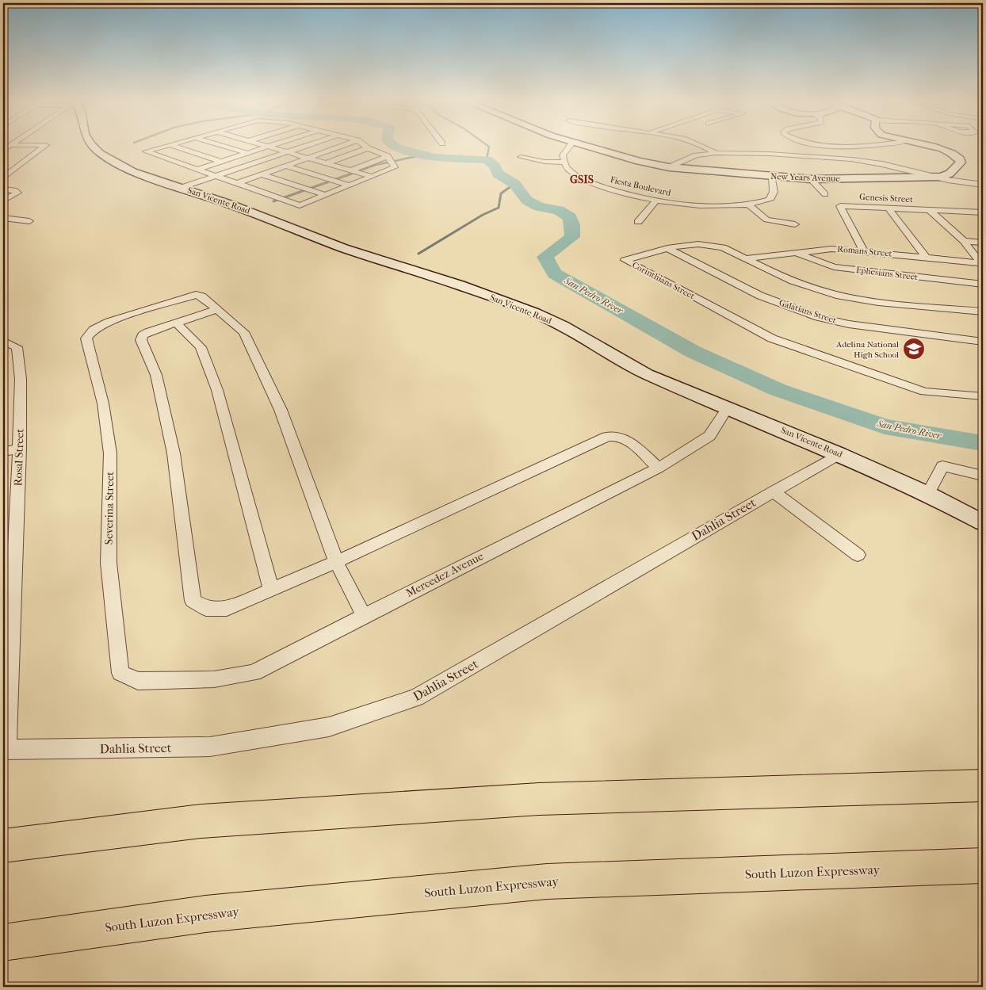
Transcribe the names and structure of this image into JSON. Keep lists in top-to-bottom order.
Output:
{
  "streets": {
    "highway": ["South Luzon Expressway"],
    "main road": ["New Years Avenue", "San Vicente Road"],
    "street": [
      "Fiesta Boulevard",
      "Genesis Street",
      "Romans Street",
      "Ephesians Street",
      "Corinthians Street",
      "Galatians Street",
      "Rosal Street",
      "Severina Street",
      "Dahlia Street",
      "Mercedez Avenue"
    ]
  },
  "crossings": [
    ["New Years Avenue", "Fiesta Boulevard"],
    ["Genesis Street", "Romans Street"],
    ["San Vicente Road", "Dahlia Street"],
    ["San Vicente Road", "Mercedez Avenue"],
    ["Romans Street", "Ephesians Street"],
    ["Romans Street", "Corinthians Street"],
    ["Corinthians Street", "Galatians Street"],
    ["Rosal Street", "Dahlia Street"],
    ["Severina Street", "Mercedez Avenue"]
  ],
  "districts": ["GSIS"],
  "water": ["San Pedro River"],
  "places": {
    "school or university": ["Adelina National High School"]
  }
}
